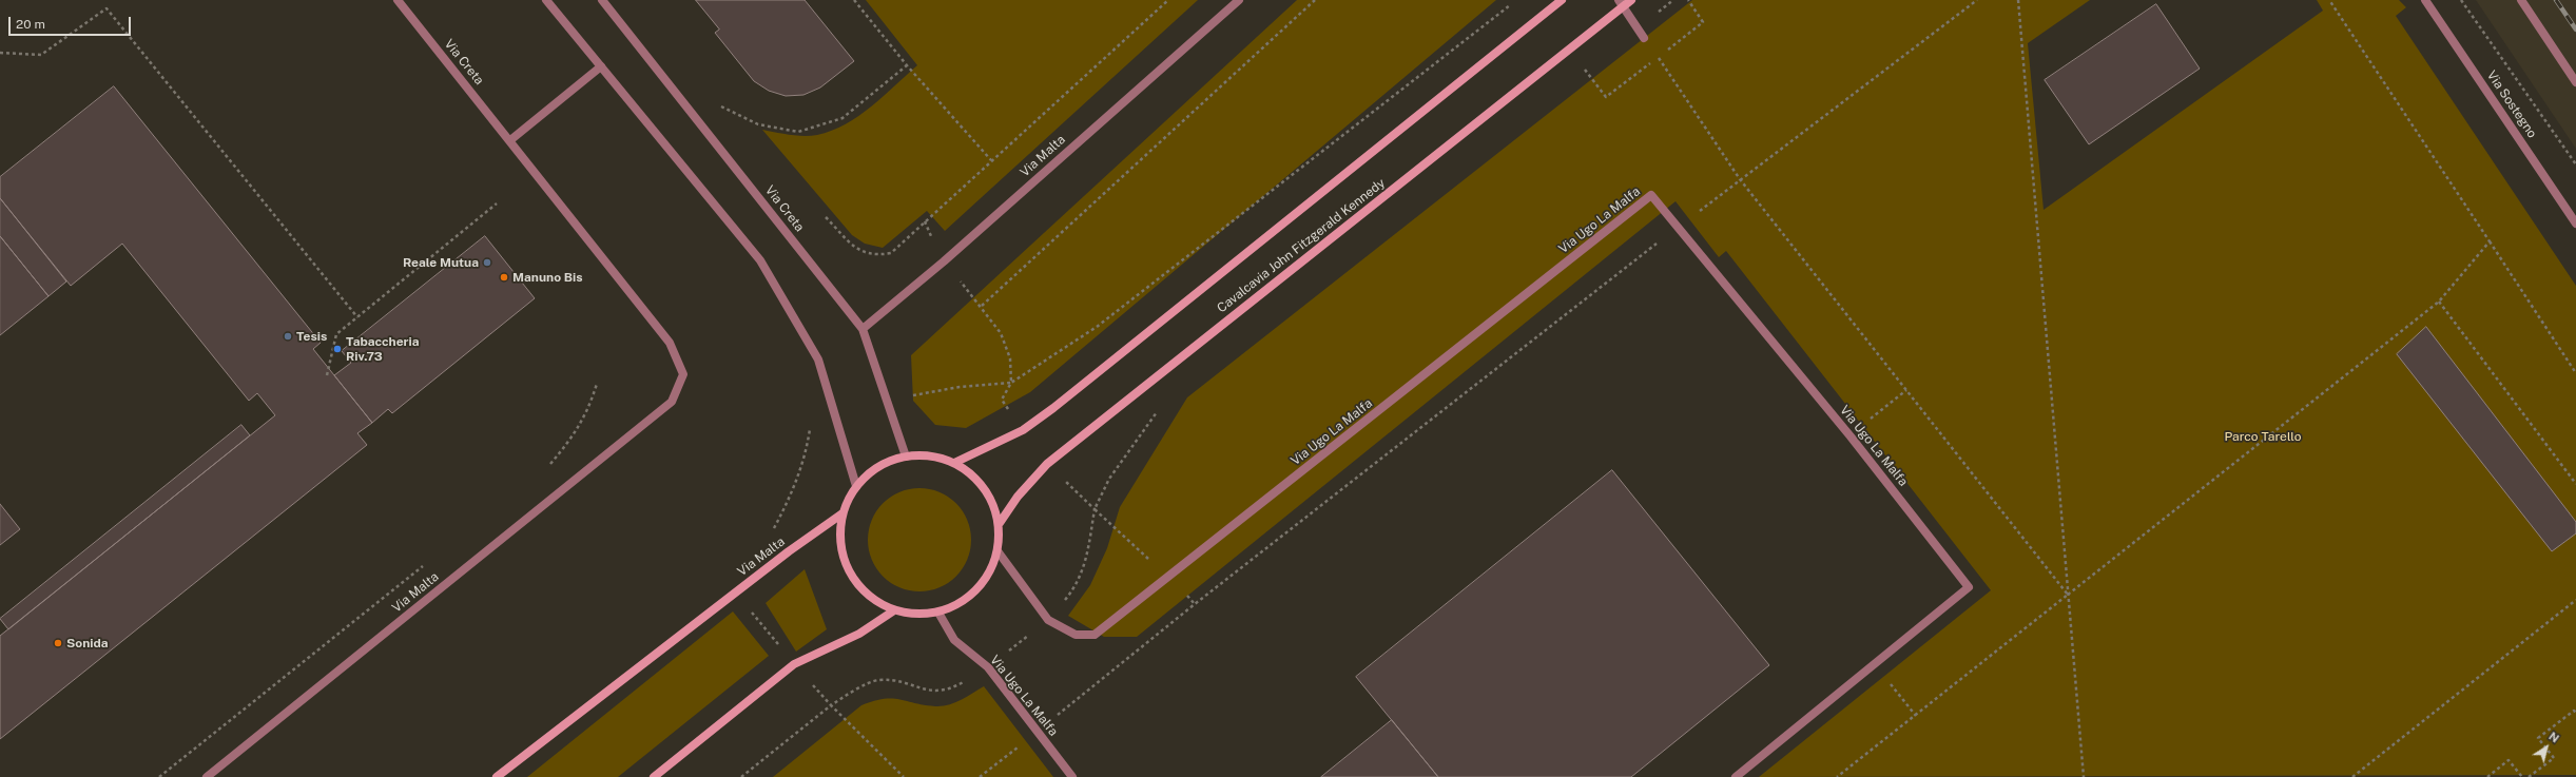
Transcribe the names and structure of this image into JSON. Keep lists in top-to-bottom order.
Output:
{
  "streets": {
    "street": [
      "Via Creta",
      "Via Sostegno",
      "Via Malta",
      "Via Ugo La Malfa",
      "Cavalcavia John Fitzgerald Kennedy"
    ]
  },
  "crossings": [
    ["Via Creta", "Via Malta"],
    ["Via Malta", "Via Ugo La Malfa"],
    ["Via Malta", "Cavalcavia John Fitzgerald Kennedy"]
  ],
  "parks": ["Parco Tarello"],
  "places": [
    "Reale Mutua",
    "Manuno Bis",
    "Tesis",
    "Tabaccheria Riv.73",
    "Sonida"
  ],
  "scale_bar": "20 m",
  "north": "top right"
}
